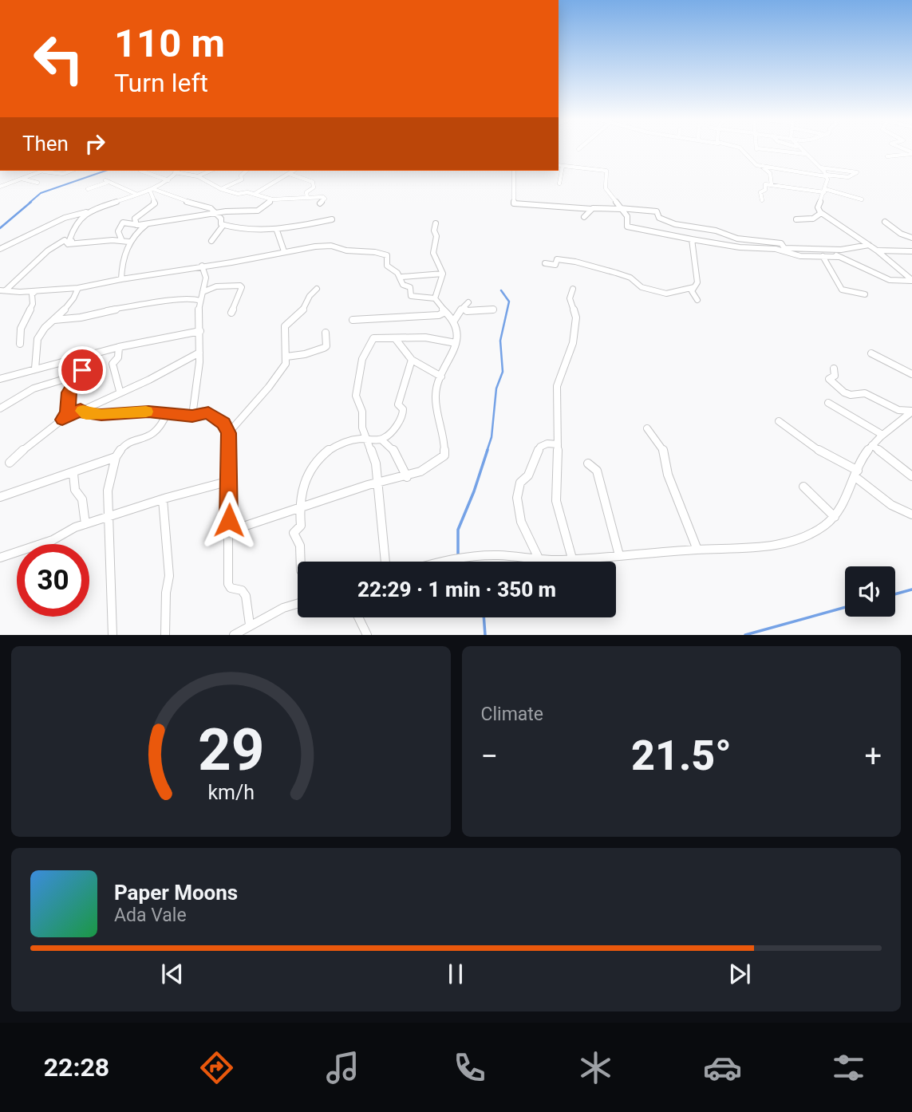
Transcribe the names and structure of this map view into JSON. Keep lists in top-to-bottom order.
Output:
{
  "page": {
    "turn": ["110 m", "Turn left"],
    "then": "Then",
    "limit": "30",
    "trip": "22:29 · 1 min · 350 m",
    "tile": "Climate",
    "heat": ["−", "21.5°", "+"],
    "song": ["Paper Moons", "Ada Vale"],
    "tabs": "22:28",
    "gauge": ["29", "km/h"]
  }
}
